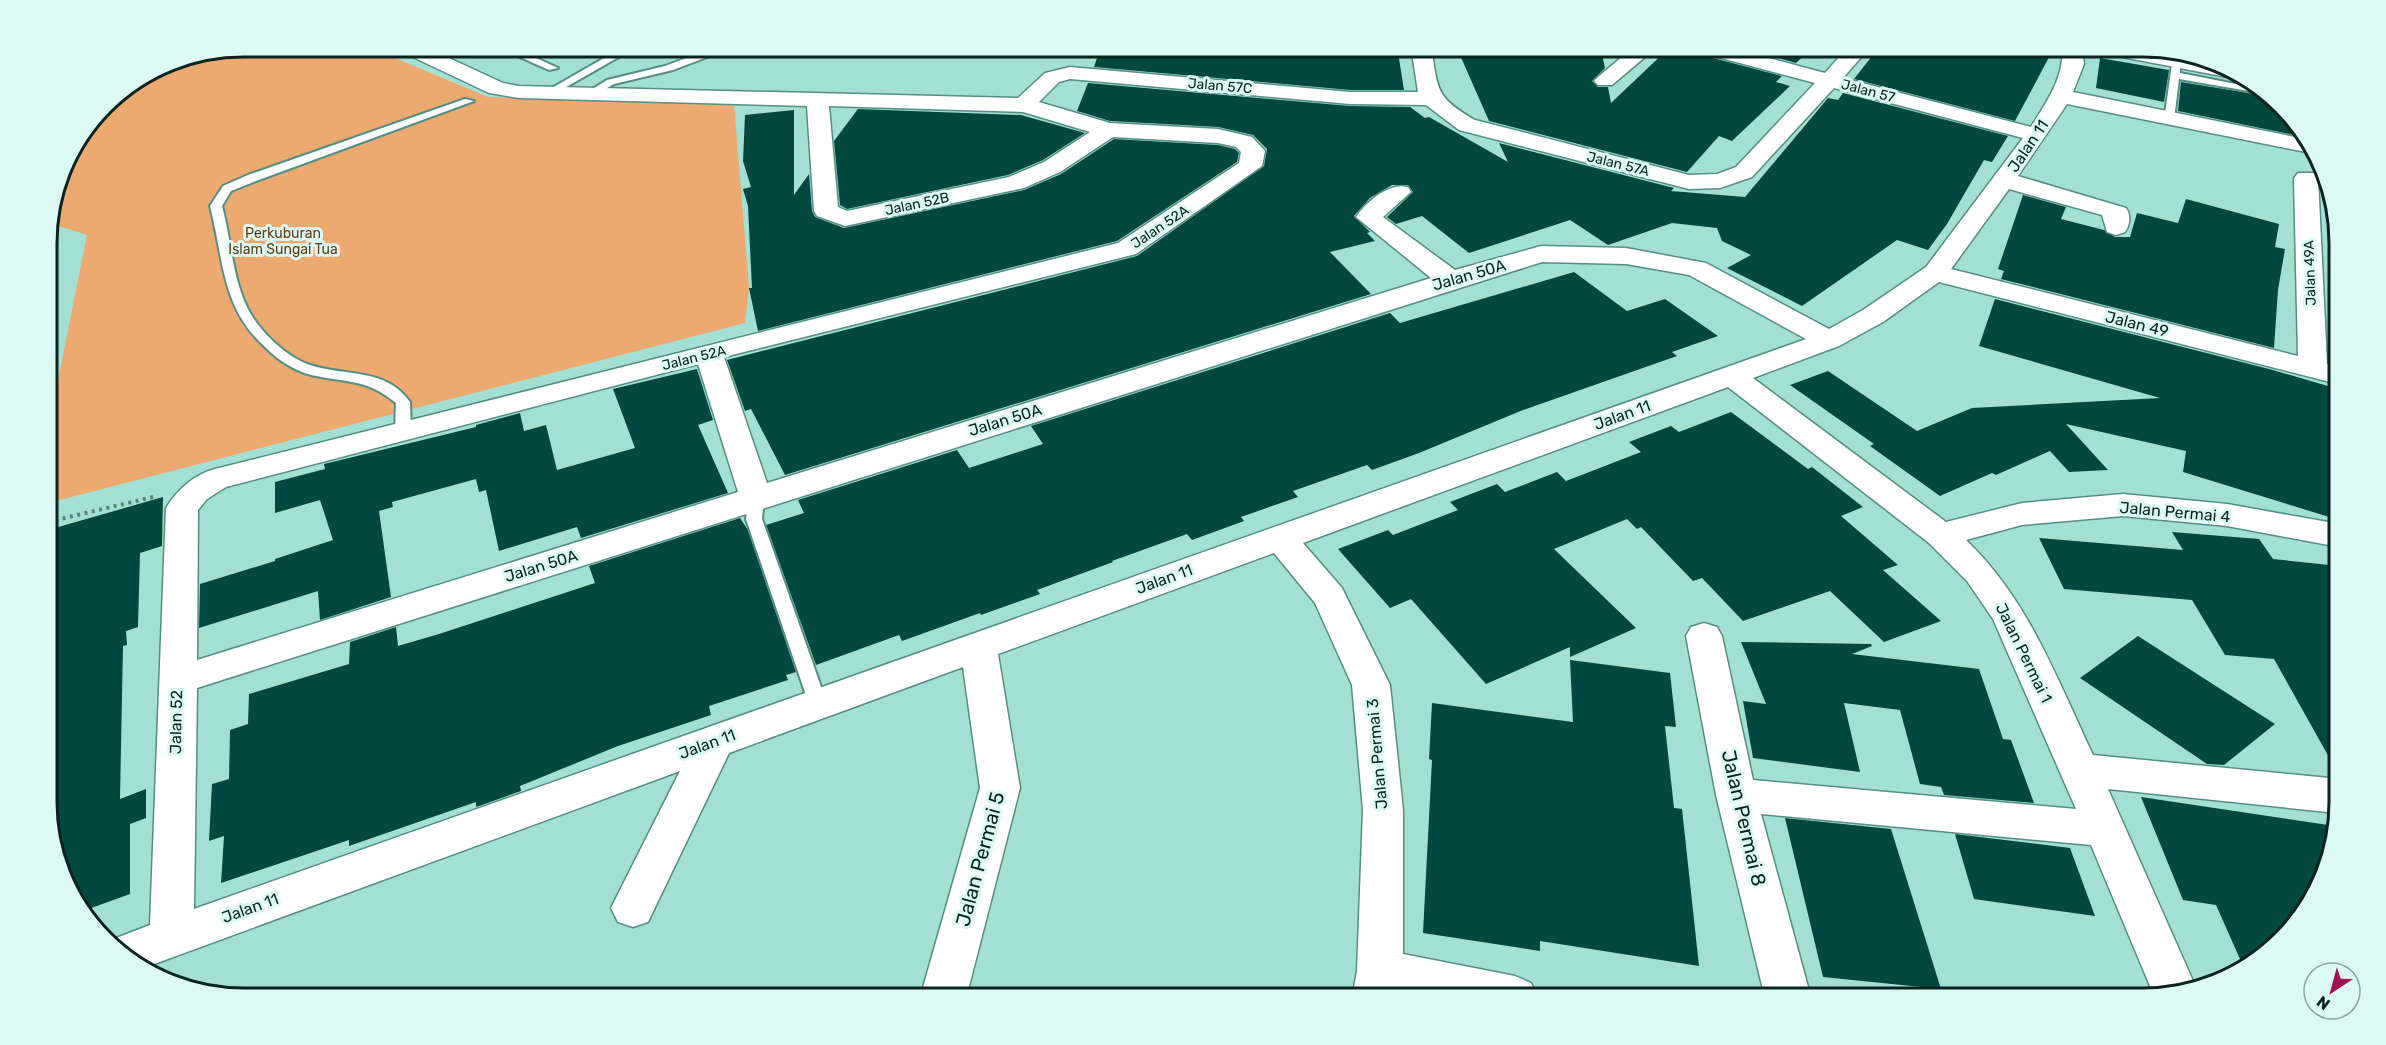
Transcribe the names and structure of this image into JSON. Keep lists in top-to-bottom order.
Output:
{
  "streets": {
    "street": [
      "Jalan 57C",
      "Jalan 57",
      "Jalan 11",
      "Jalan 57A",
      "Jalan 52B",
      "Jalan 52A",
      "Jalan 49A",
      "Jalan 50A",
      "Jalan 49",
      "Jalan Permai 4",
      "Jalan Permai 1",
      "Jalan 52",
      "Jalan Permai 3",
      "Jalan Permai 8",
      "Jalan Permai 5"
    ]
  },
  "crossings": [
    ["Jalan 57C", "Jalan 57A"],
    ["Jalan 57C", "Jalan 52A"],
    ["Jalan 57", "Jalan 11"],
    ["Jalan 57", "Jalan 57A"],
    ["Jalan 11", "Jalan 50A"],
    ["Jalan 11", "Jalan 49"],
    ["Jalan 11", "Jalan Permai 1"],
    ["Jalan 11", "Jalan 52"],
    ["Jalan 11", "Jalan Permai 3"],
    ["Jalan 11", "Jalan Permai 5"],
    ["Jalan 52B", "Jalan 52A"],
    ["Jalan 52A", "Jalan 52"],
    ["Jalan 49A", "Jalan 49"],
    ["Jalan 50A", "Jalan 52"],
    ["Jalan Permai 4", "Jalan Permai 1"]
  ],
  "parks": ["Perkuburan Islam Sungai Tua"],
  "north": "bottom left"
}
